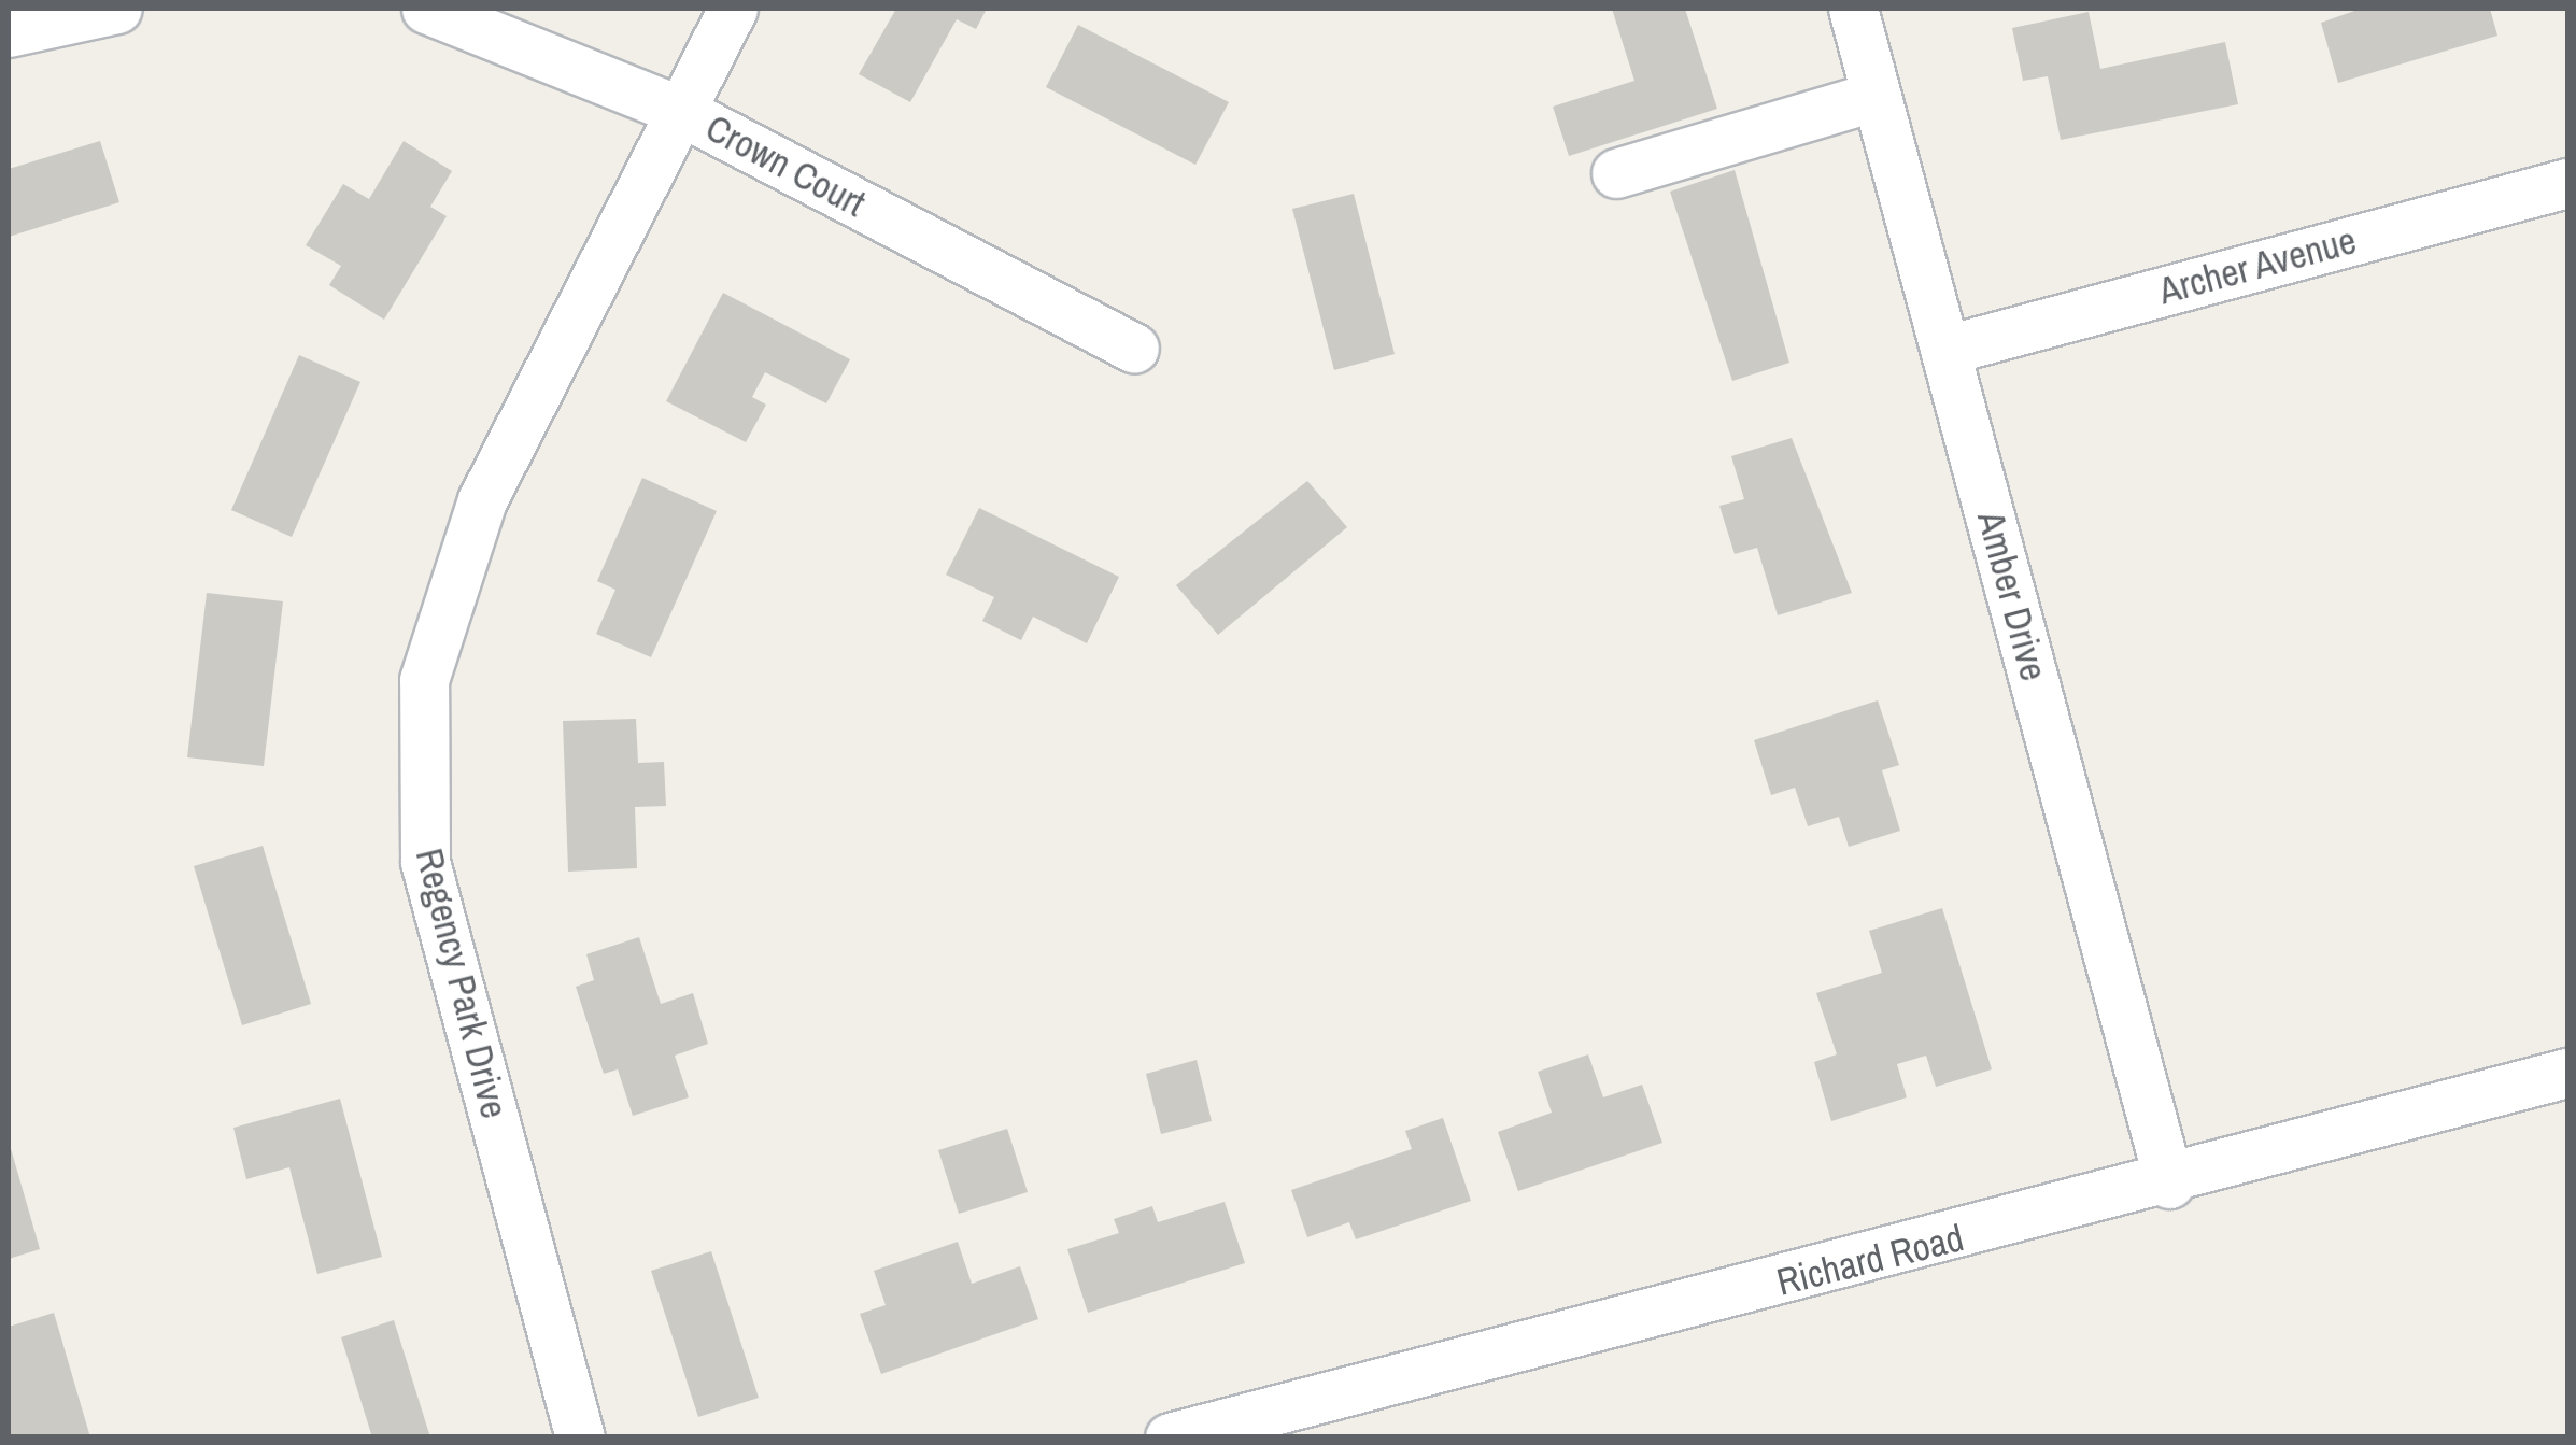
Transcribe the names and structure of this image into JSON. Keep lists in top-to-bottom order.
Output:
{
  "streets": {
    "street": [
      "Crown Court",
      "Archer Avenue",
      "Amber Drive",
      "Regency Park Drive",
      "Richard Road"
    ]
  },
  "crossings": [
    ["Crown Court", "Regency Park Drive"],
    ["Archer Avenue", "Amber Drive"],
    ["Amber Drive", "Richard Road"]
  ]
}
